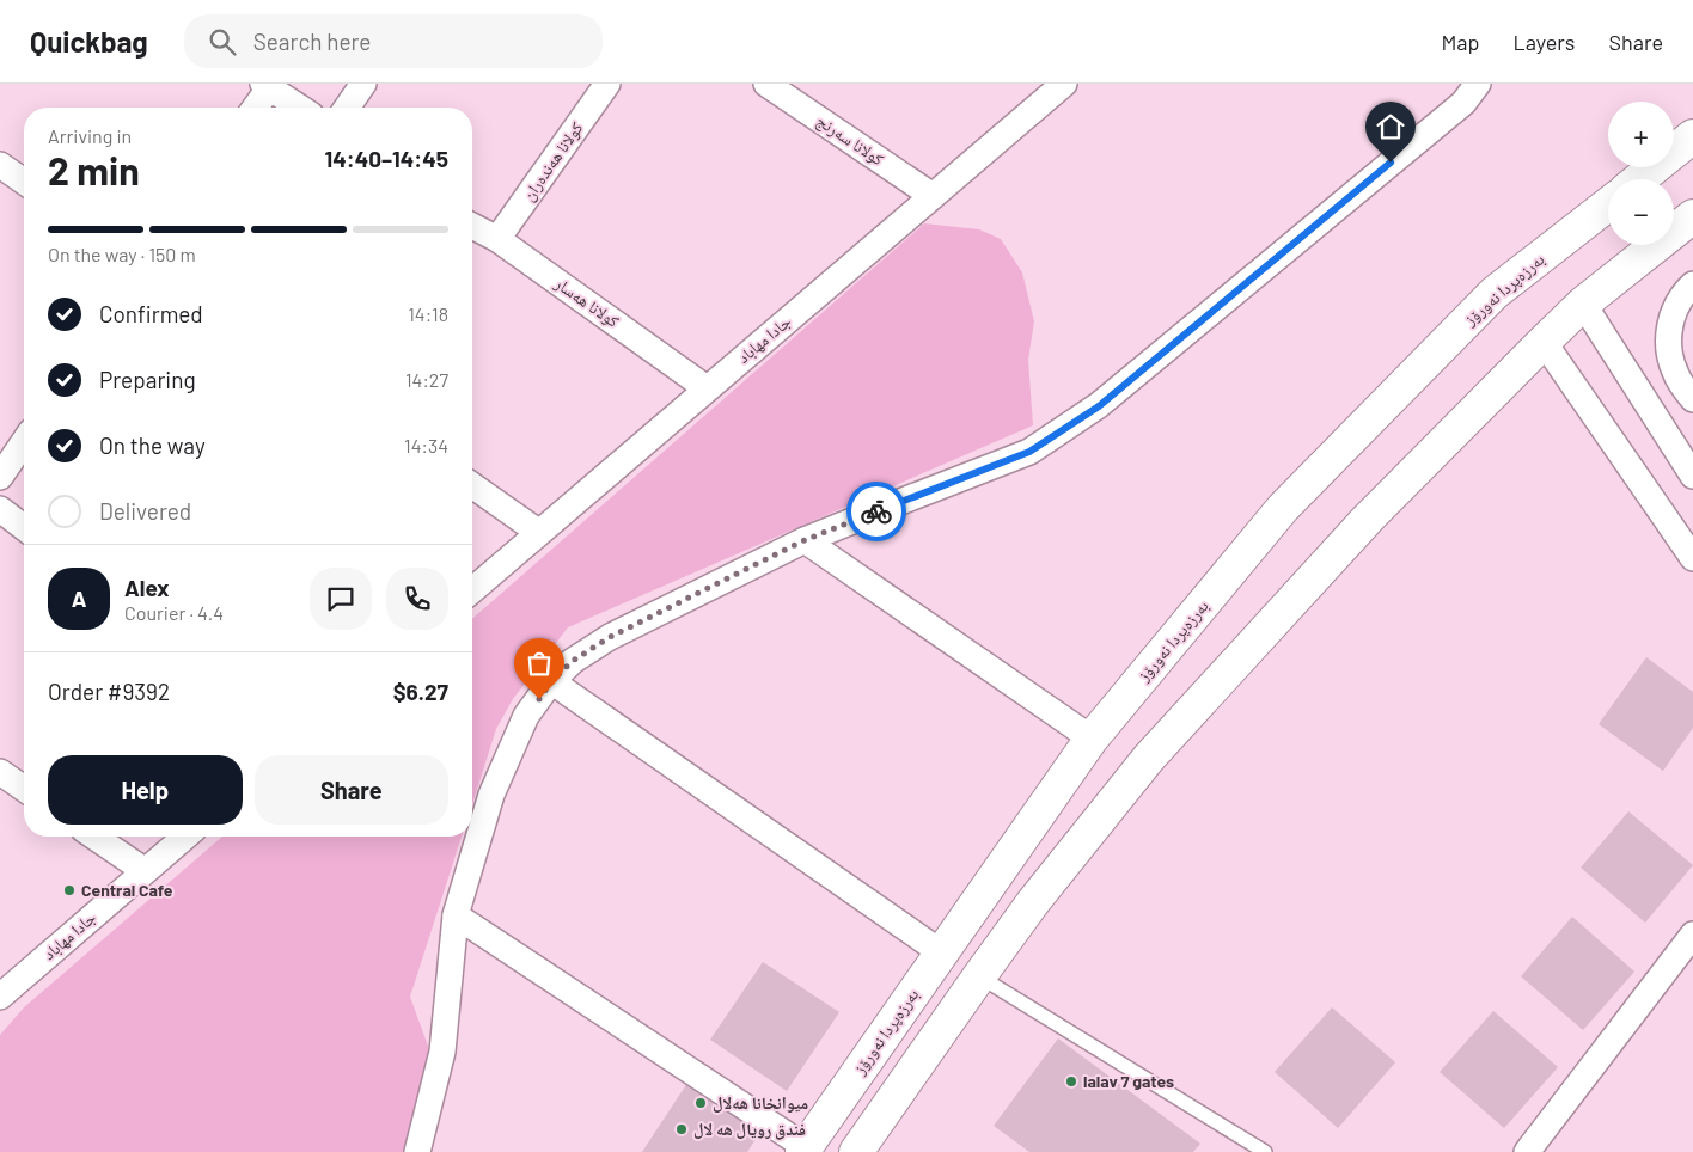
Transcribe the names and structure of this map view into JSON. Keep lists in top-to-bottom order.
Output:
{
  "streets": {
    "main road": ["بەرزەپردا نەورۆز"],
    "street": [
      "کولانا سەرنج",
      "کولانا هه‌نده‌ران",
      "کولانا هه‌سار",
      "جادا مهاباد"
    ]
  },
  "crossings": [
    ["کولانا سەرنج", "جادا مهاباد"],
    ["کولانا هه‌نده‌ران", "کولانا هه‌سار"],
    ["کولانا هه‌سار", "جادا مهاباد"]
  ],
  "places": [
    "Central Cafe",
    "lalav 7 gates",
    "میوانخانا هەلال",
    "فندق رويال هه لال"
  ],
  "page": {
    "header": "Quickbag",
    "search": "Search here",
    "nav": ["Map", "Layers", "Share"],
    "map_buttons": ["+", "−"],
    "heading": ["2 min", "Arriving in", "14:40–14:45"],
    "panel": [
      "Alex",
      "Courier · 4.4",
      "Order #9392",
      "$6.27"
    ],
    "bar": "On the way · 150 m",
    "list": [
      ["Confirmed", "14:18"],
      ["Preparing", "14:27"],
      ["On the way", "14:34"],
      "Delivered"
    ],
    "round": "A",
    "buttons": ["Help", "Share"]
  }
}
